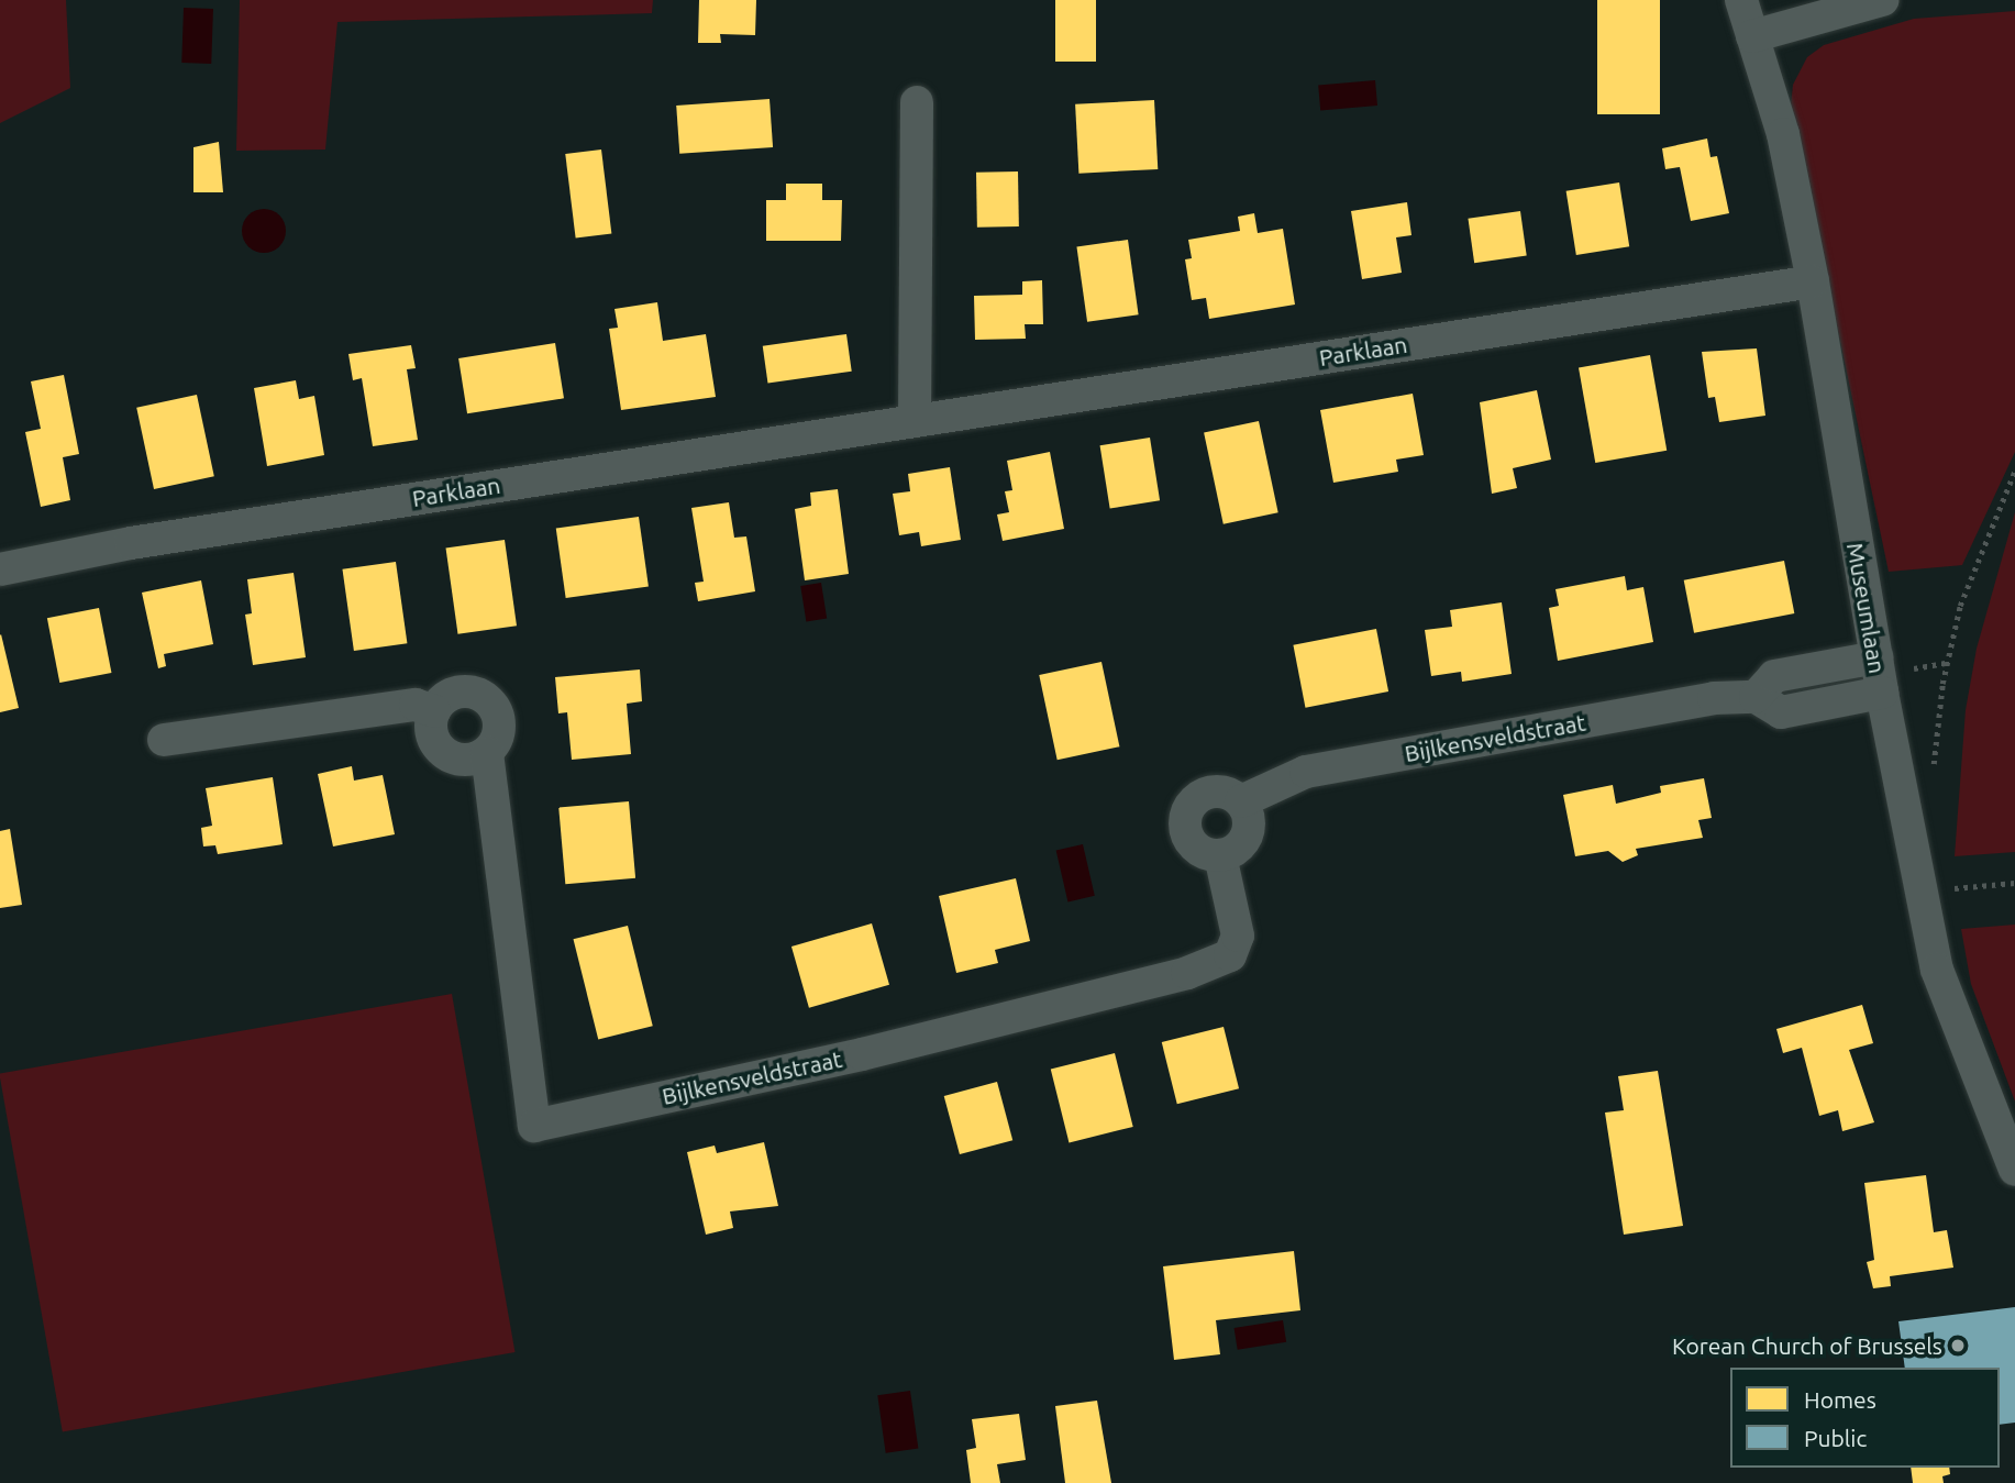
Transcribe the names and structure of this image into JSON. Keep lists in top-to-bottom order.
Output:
{
  "streets": {
    "street": ["Parklaan", "Museumlaan", "Bijlkensveldstraat"]
  },
  "crossings": [
    ["Parklaan", "Museumlaan"],
    ["Museumlaan", "Bijlkensveldstraat"]
  ],
  "places": ["Korean Church of Brussels"],
  "legend": ["Homes", "Public"]
}
